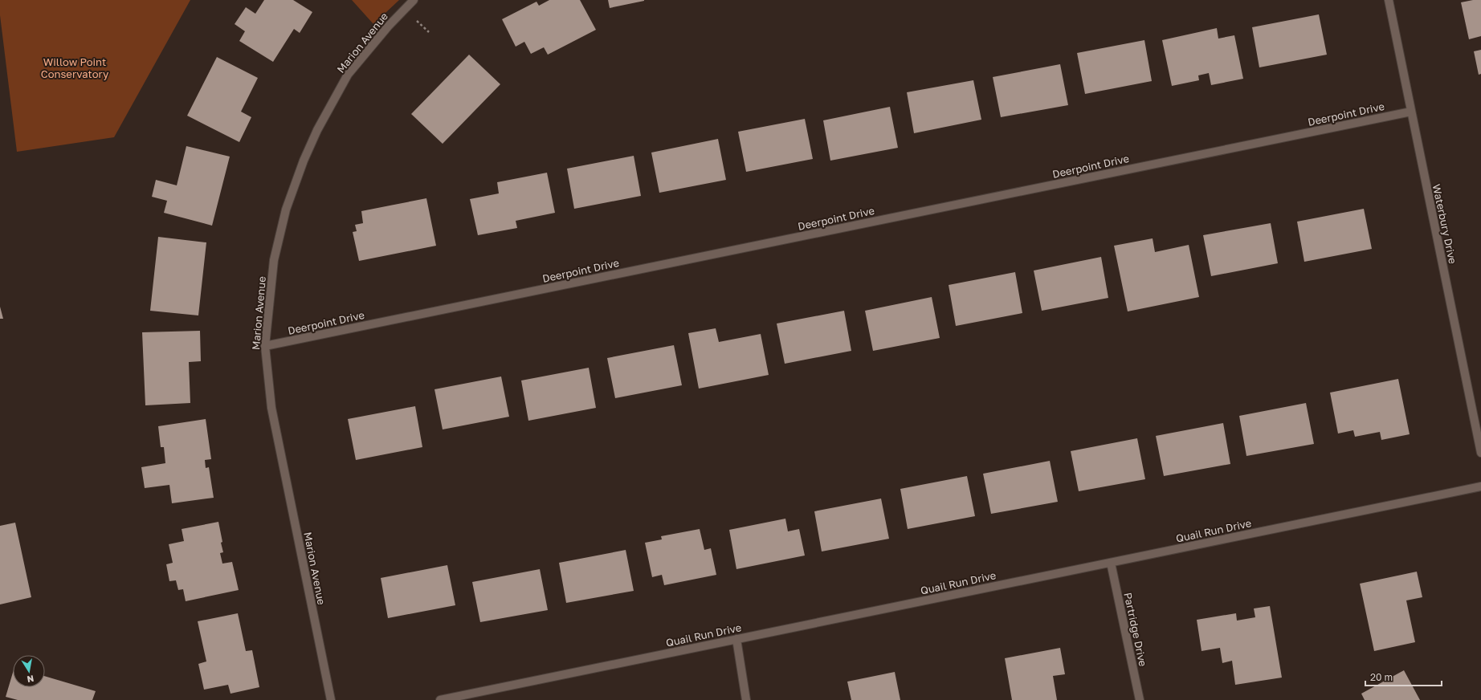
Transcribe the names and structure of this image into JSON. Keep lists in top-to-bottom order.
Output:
{
  "streets": {
    "street": [
      "Marion Avenue",
      "Deerpoint Drive",
      "Waterbury Drive",
      "Quail Run Drive",
      "Partridge Drive"
    ]
  },
  "crossings": [
    ["Marion Avenue", "Deerpoint Drive"],
    ["Deerpoint Drive", "Waterbury Drive"],
    ["Quail Run Drive", "Partridge Drive"]
  ],
  "parks": ["Willow Point Conservatory"],
  "scale_bar": "20 m",
  "north": "bottom"
}
